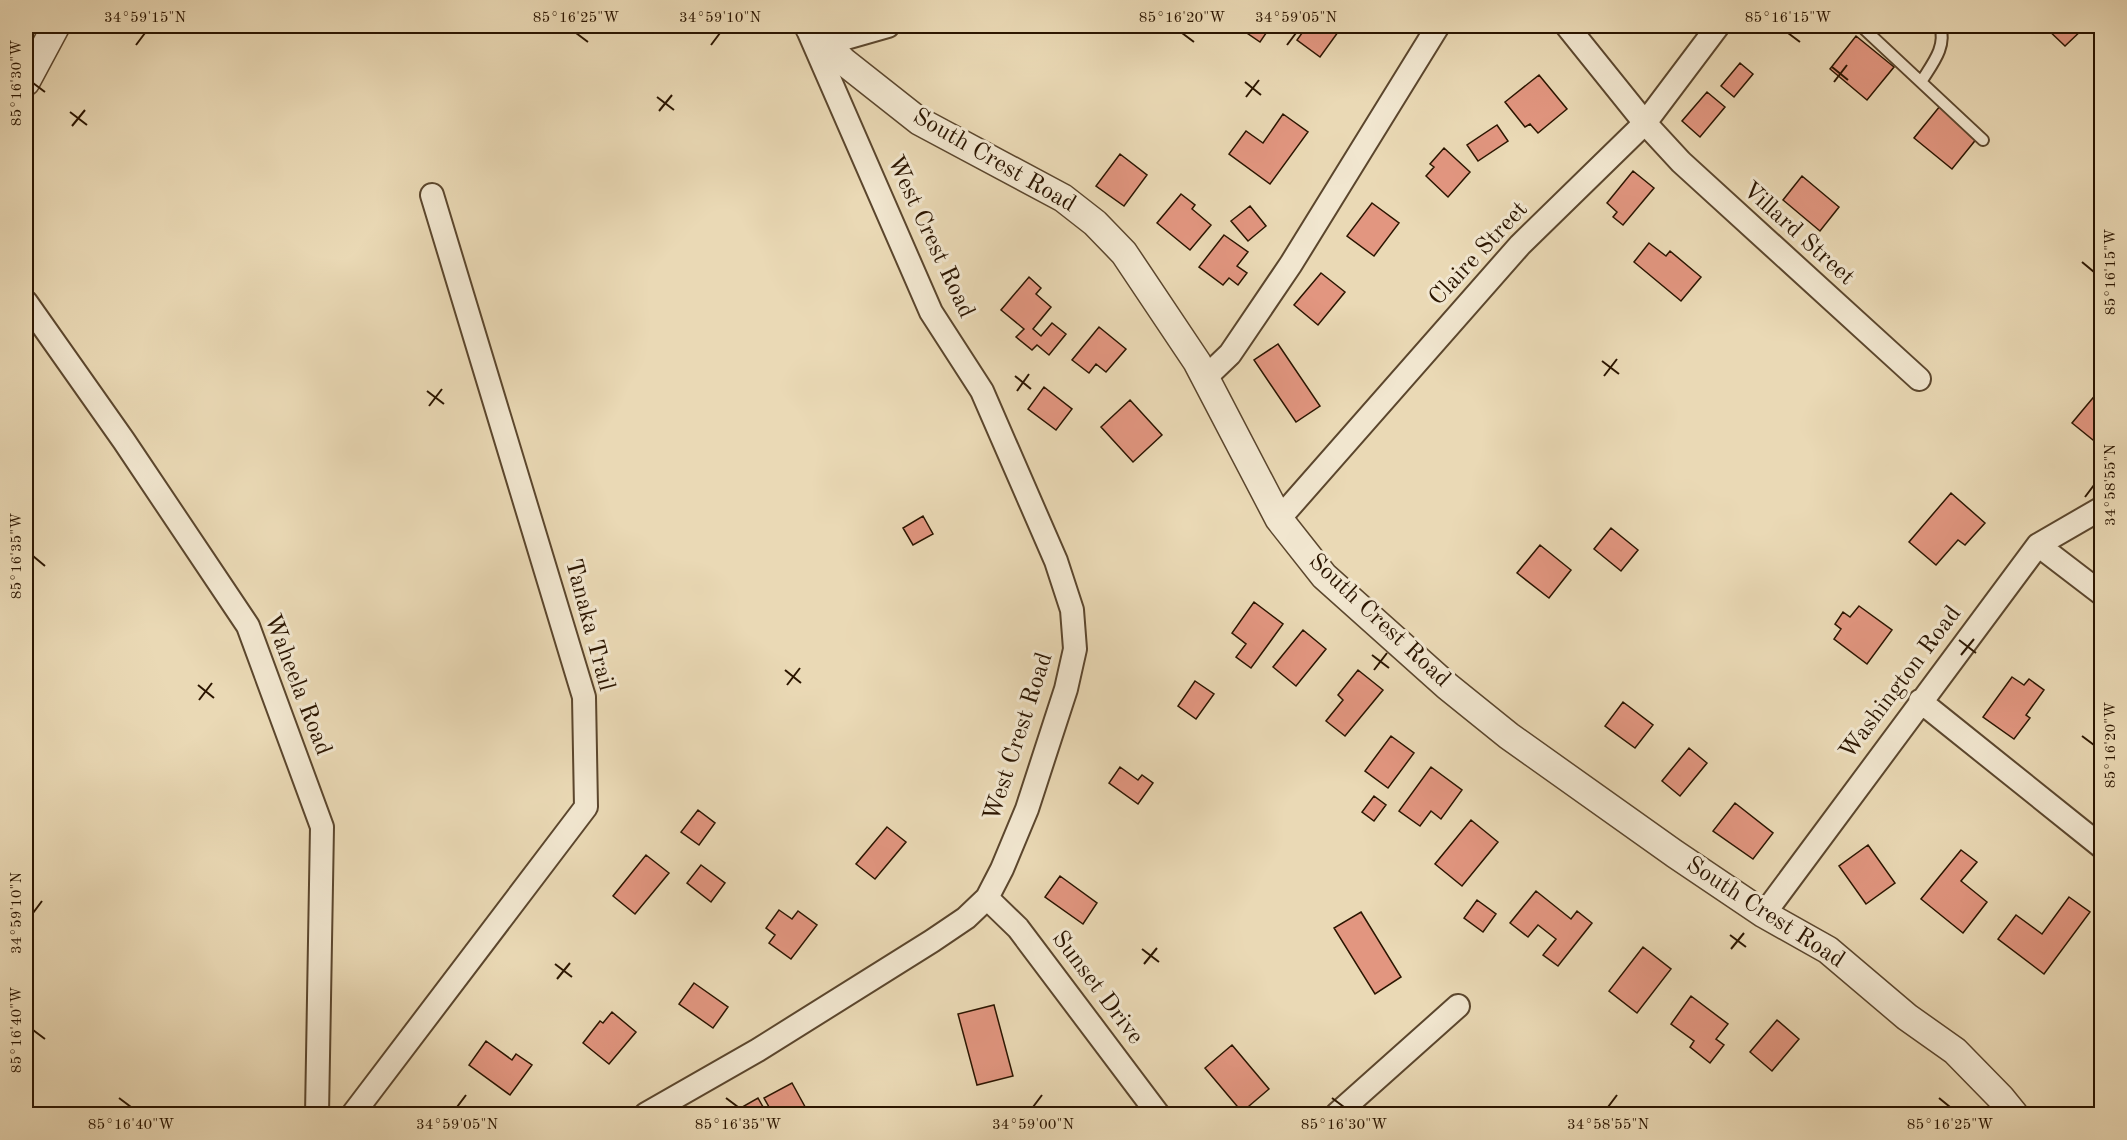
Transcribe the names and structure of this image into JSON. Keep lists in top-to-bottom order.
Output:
{
  "streets": {
    "street": [
      "South Crest Road",
      "Villard Street",
      "West Crest Road",
      "Claire Street",
      "Tanaka Trail",
      "Washington Road",
      "Waheela Road",
      "Sunset Drive"
    ]
  },
  "crossings": [
    ["South Crest Road", "West Crest Road"],
    ["South Crest Road", "Claire Street"],
    ["South Crest Road", "Washington Road"],
    ["Villard Street", "Claire Street"],
    ["West Crest Road", "Sunset Drive"]
  ],
  "coordinates": [
    "34°59'15\"N",
    "85°16'25\"W",
    "34°59'10\"N",
    "85°16'20\"W",
    "34°59'05\"N",
    "85°16'15\"W",
    "85°16'30\"W",
    "34°58'55\"N",
    "85°16'35\"W",
    "85°16'40\"W",
    "34°59'00\"N"
  ]
}
